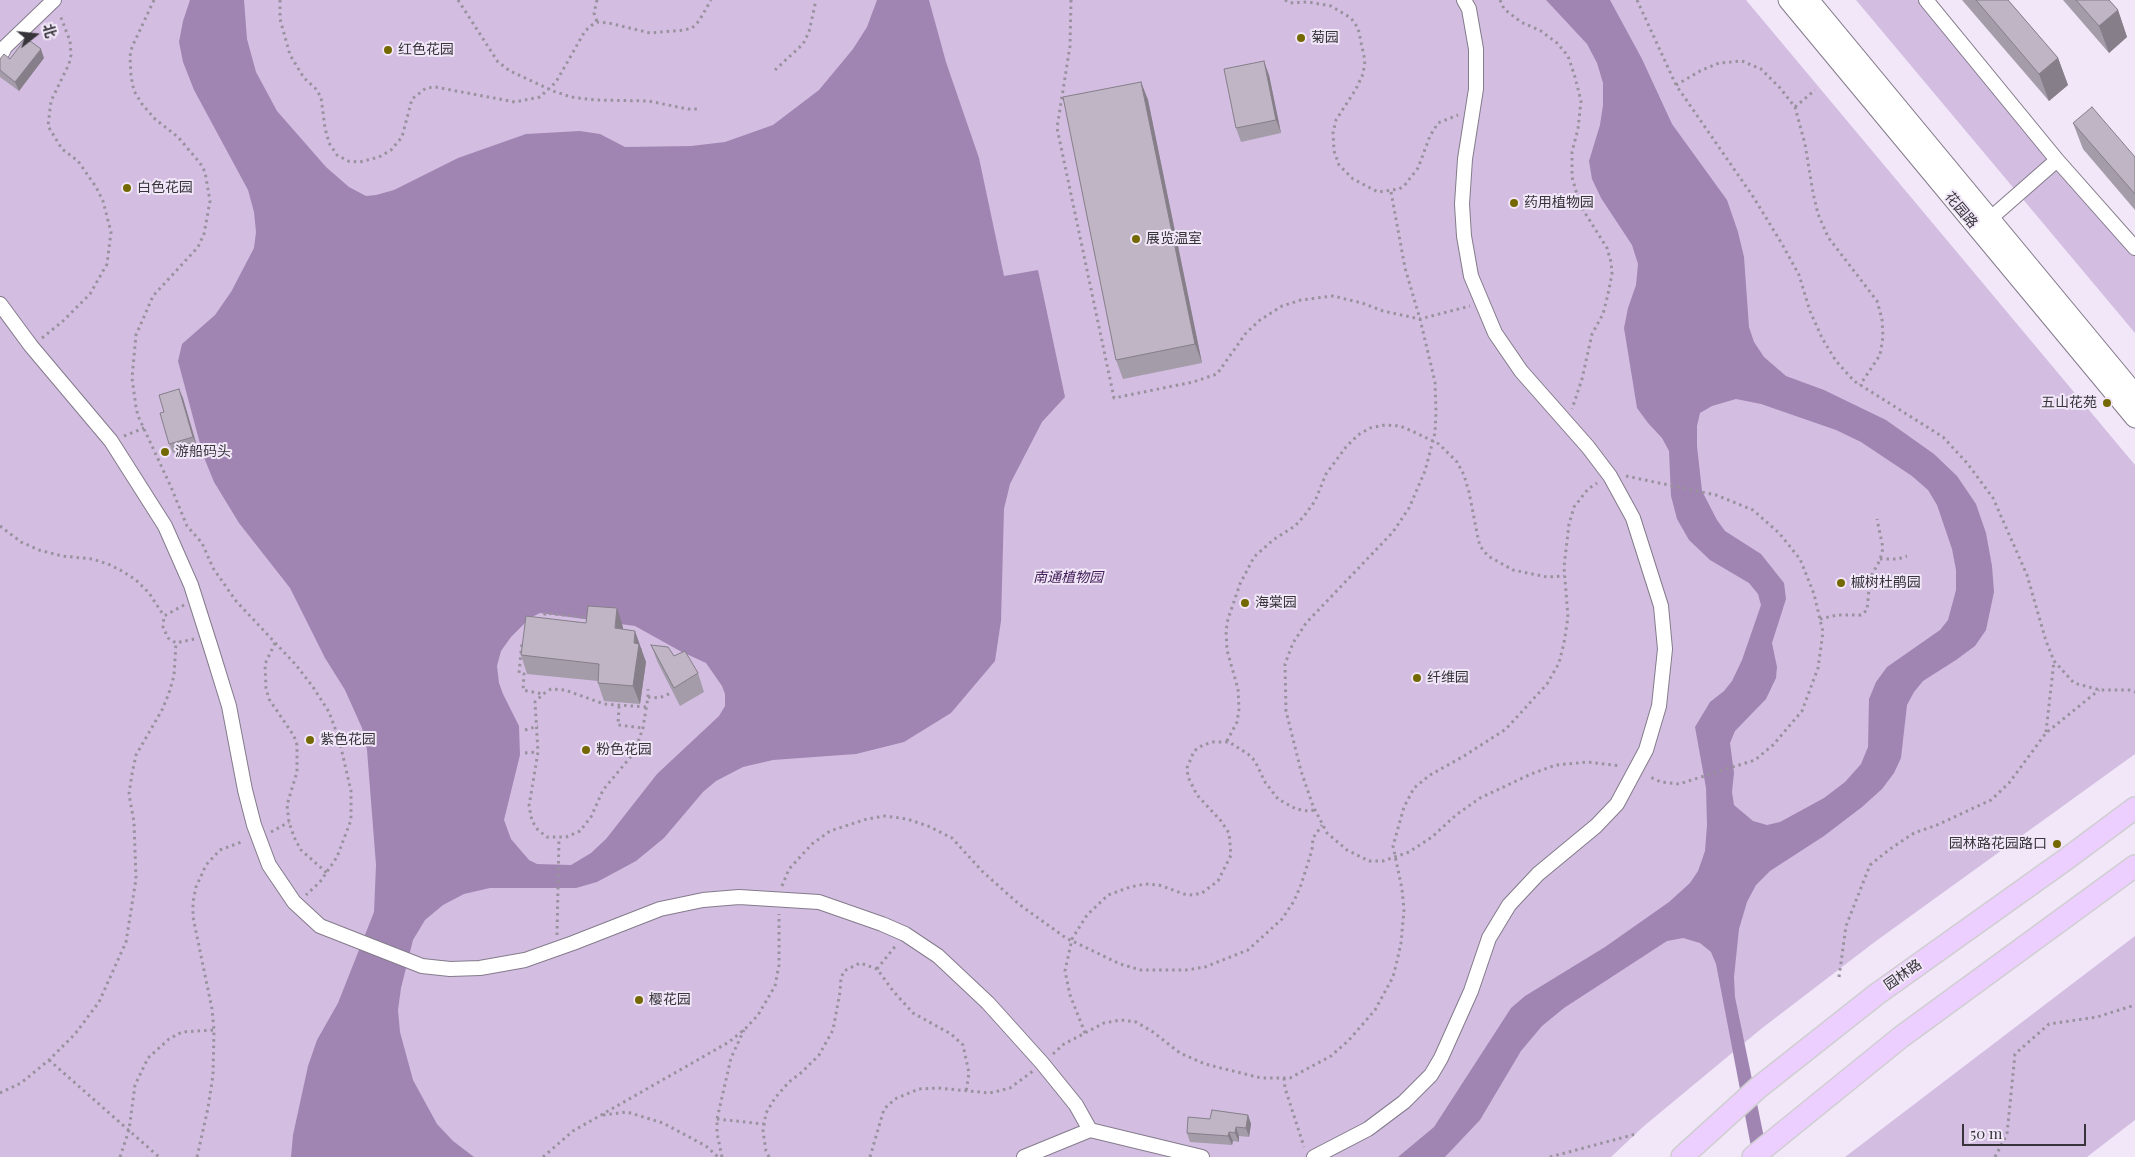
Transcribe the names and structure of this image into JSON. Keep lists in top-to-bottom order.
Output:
{
  "streets": {
    "main road": ["花园路", "园林路"]
  },
  "parks": ["南通植物园"],
  "places": [
    "菊园",
    "红色花园",
    "白色花园",
    "药用植物园",
    "展览温室",
    "五山花苑",
    "游船码头",
    "槭树杜鹃园",
    "海棠园",
    "纤维园",
    "紫色花园",
    "粉色花园",
    "园林路花园路口",
    "樱花园"
  ],
  "scale_bar": "50 m",
  "north": "right"
}
